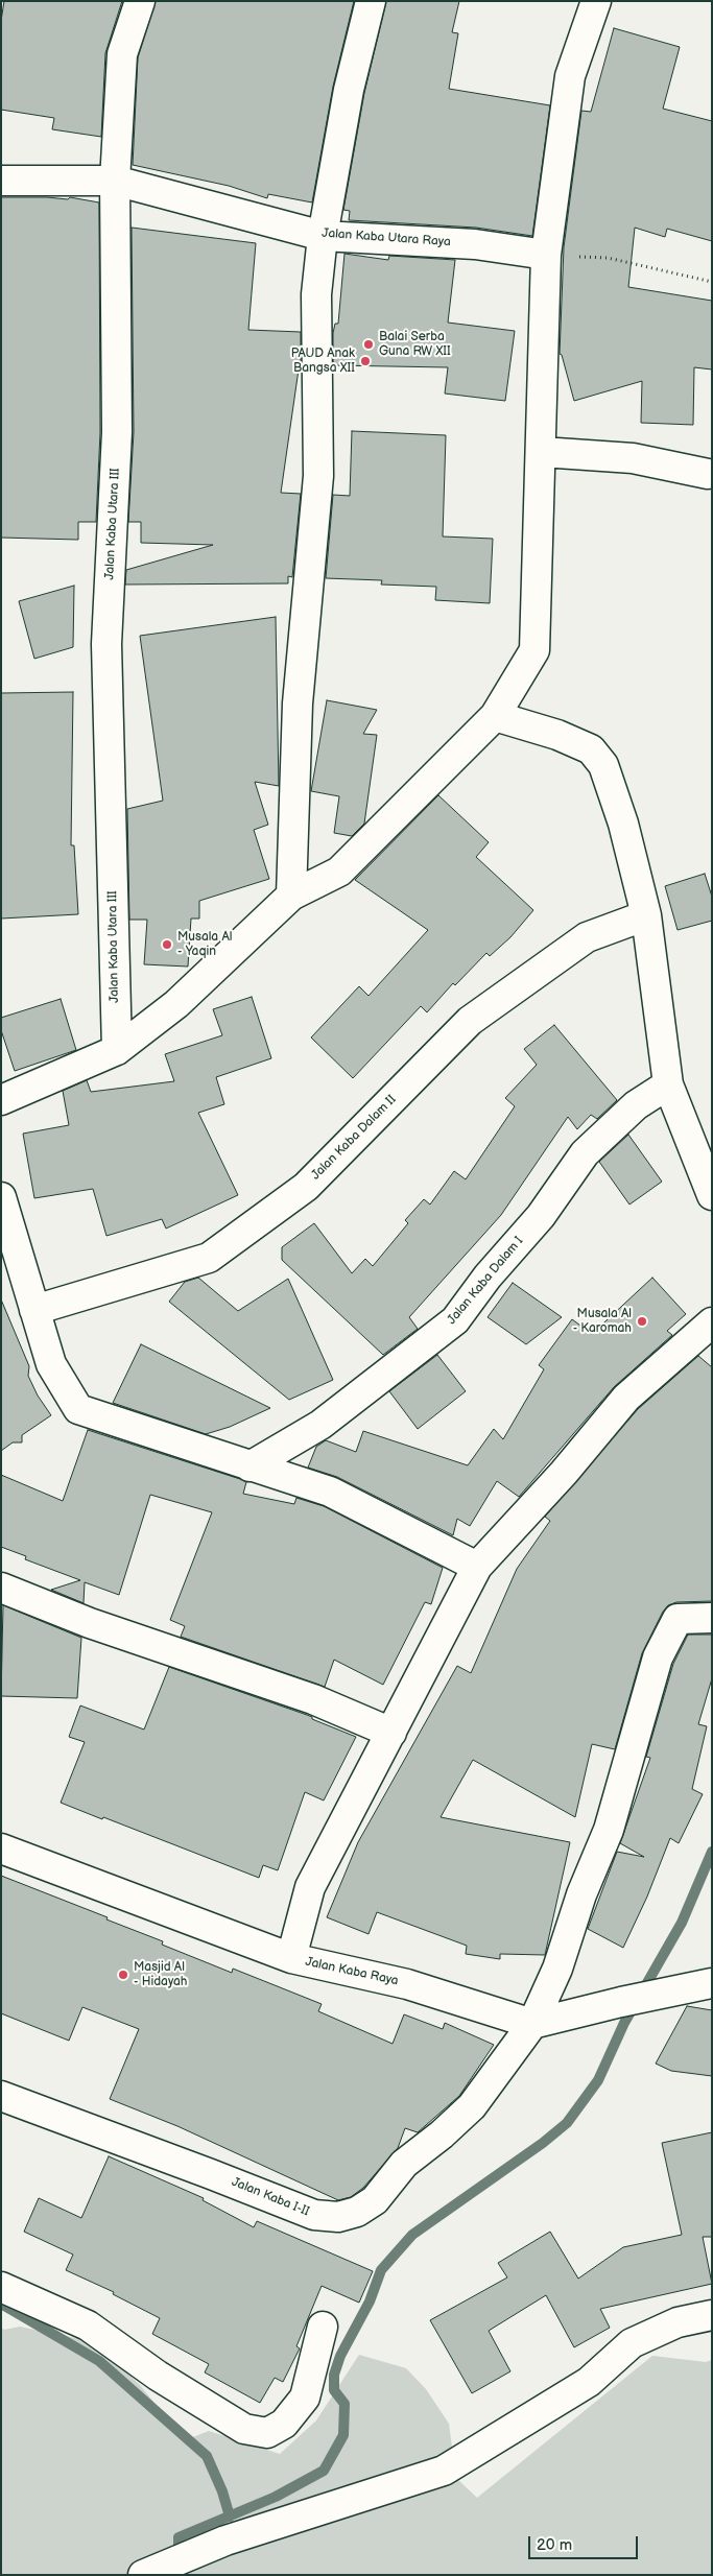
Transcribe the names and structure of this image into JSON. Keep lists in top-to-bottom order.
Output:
{
  "streets": {
    "street": [
      "Jalan Kaba Utara Raya",
      "Jalan Kaba Utara III",
      "Jalan Kaba Dalam II",
      "Jalan Kaba Dalam I",
      "Jalan Kaba Raya",
      "Jalan Kaba I-II"
    ]
  },
  "crossings": [
    ["Jalan Kaba Utara Raya", "Jalan Kaba Utara III"],
    ["Jalan Kaba Raya", "Jalan Kaba I-II"]
  ],
  "places": [
    "Balai Serba Guna RW XII",
    "PAUD Anak Bangsa XII",
    "Musala Al - Yaqin",
    "Musala Al - Karomah",
    "Masjid Al - Hidayah"
  ],
  "scale_bar": "20 m"
}
